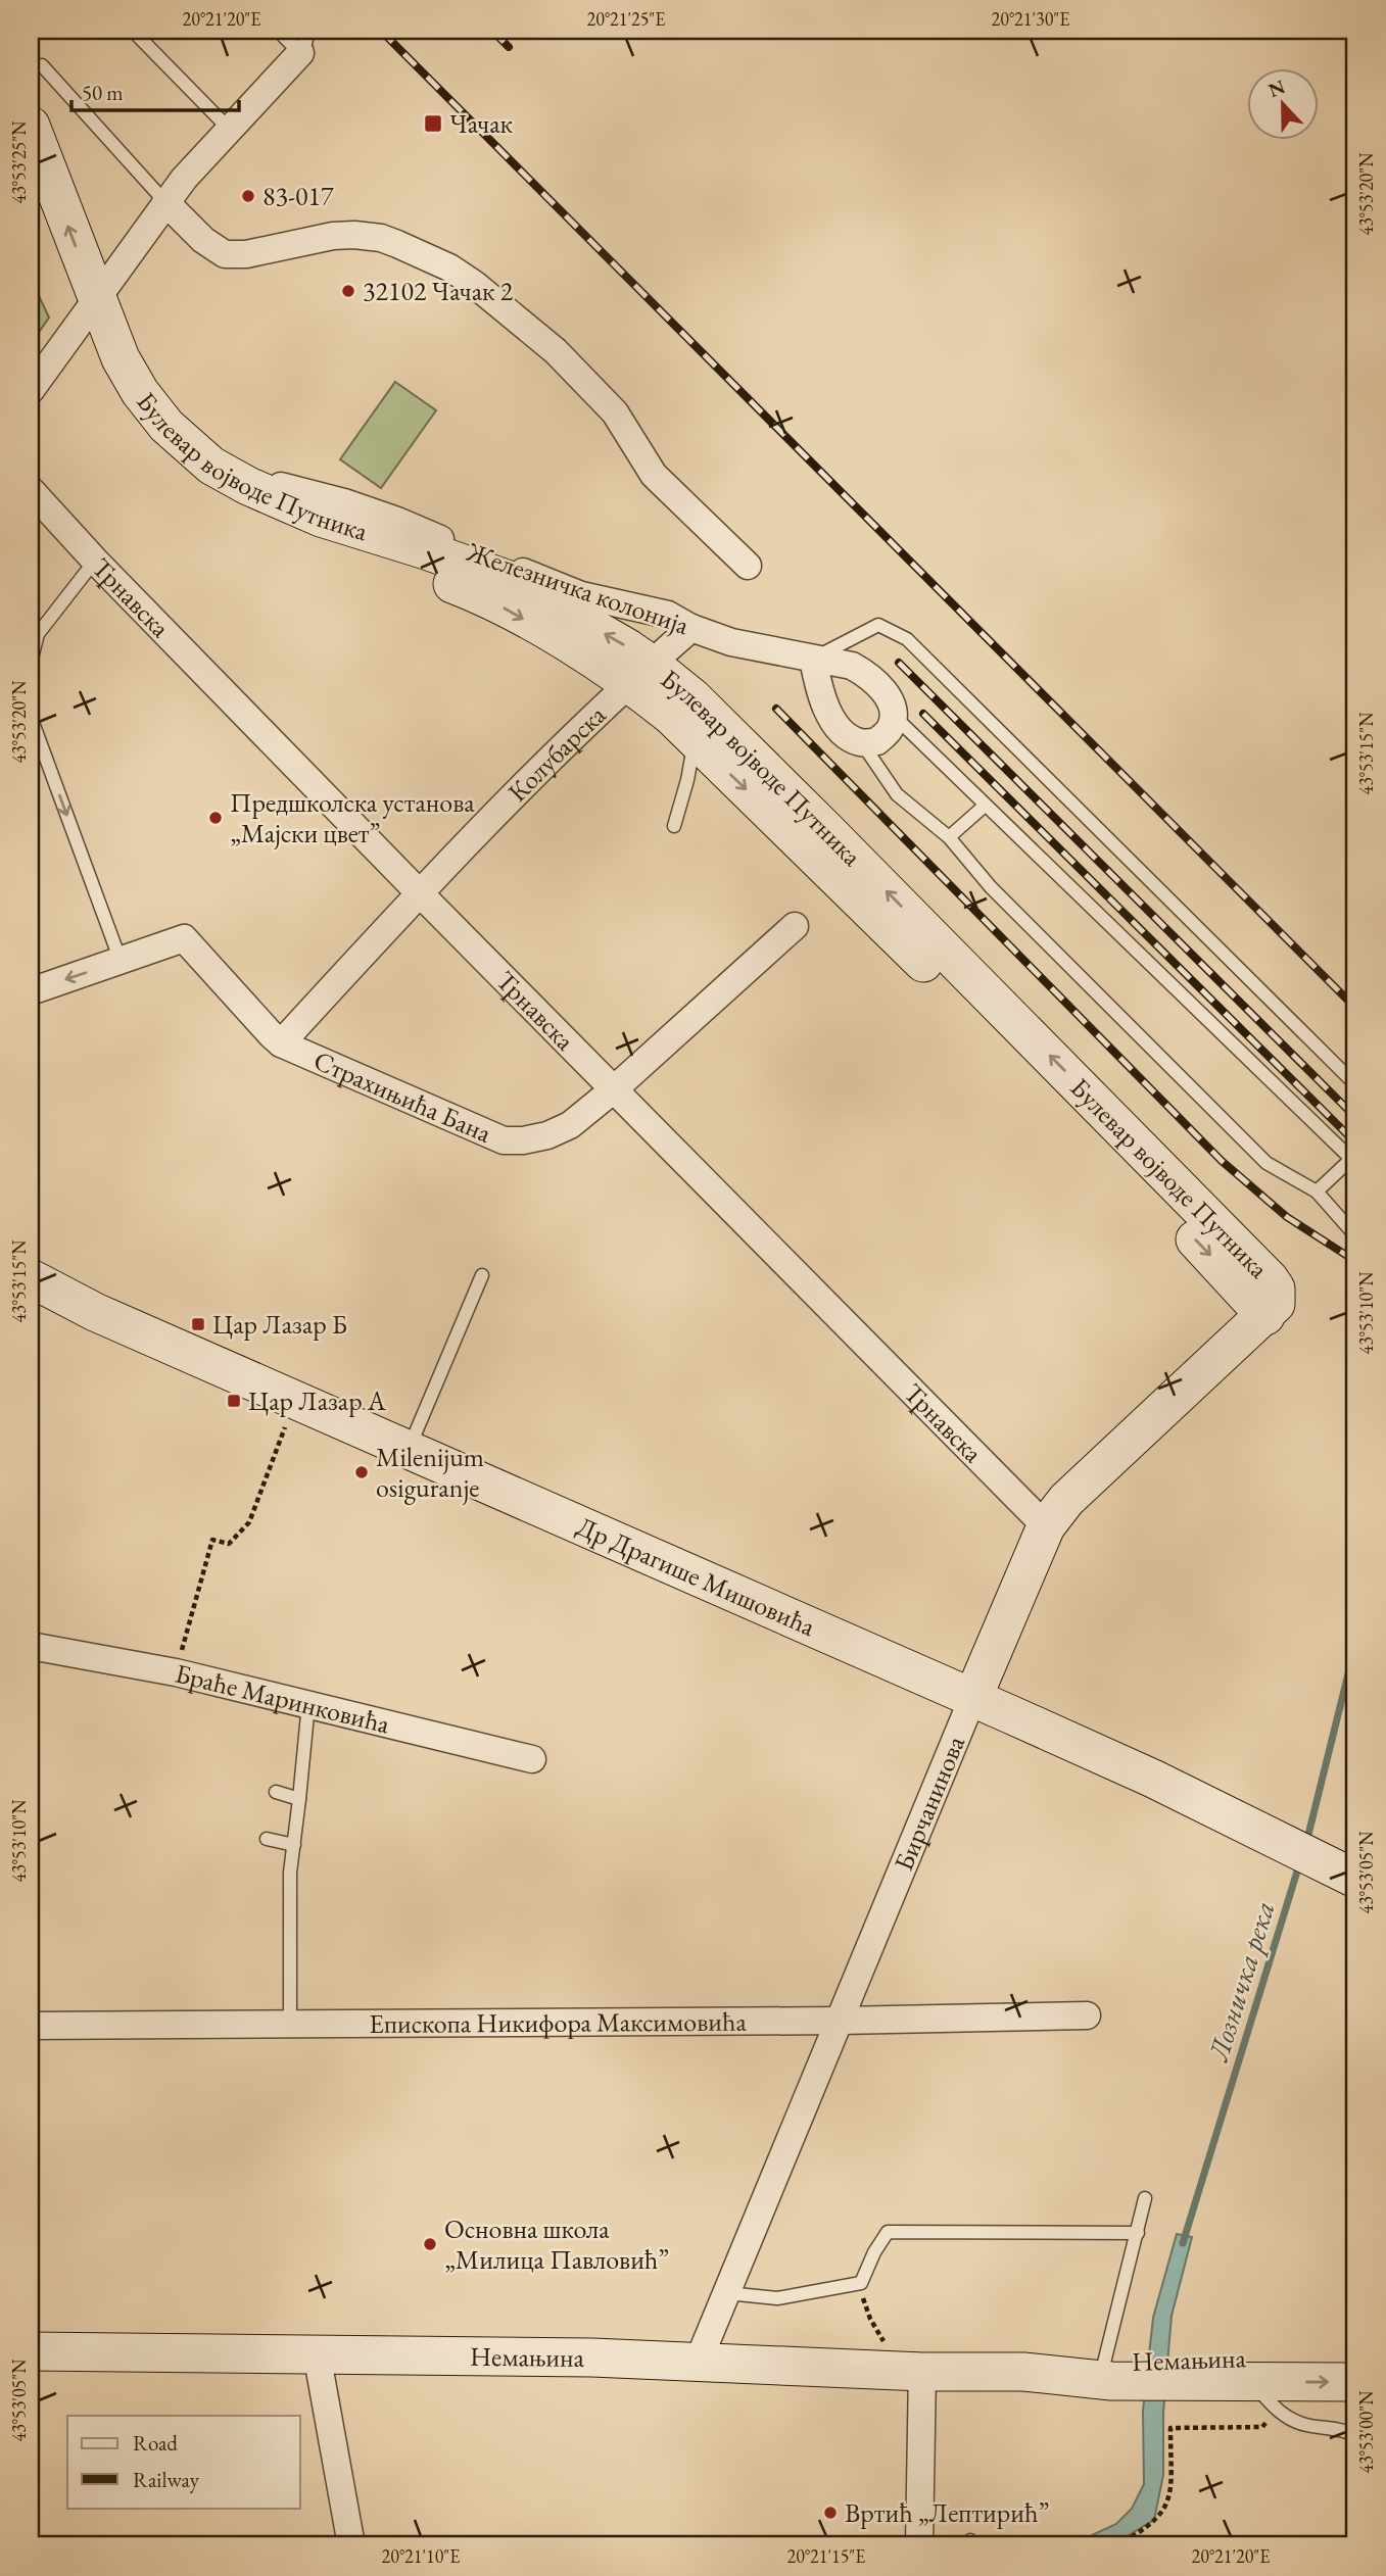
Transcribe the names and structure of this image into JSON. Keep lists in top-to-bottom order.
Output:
{
  "streets": {
    "main road": [
      "Булевар војводе Путника",
      "Др Драгише Мишовића",
      "Бирчанинова",
      "Немањина"
    ],
    "street": [
      "Железничка колонија",
      "Трнавска",
      "Колубарска",
      "Страхињића Бана",
      "Браће Маринковића",
      "Епископа Никифора Максимовића"
    ]
  },
  "crossings": [
    ["Булевар војводе Путника", "Железничка колонија"],
    ["Булевар војводе Путника", "Колубарска"],
    ["Булевар војводе Путника", "Бирчанинова"],
    ["Железничка колонија", "Колубарска"],
    ["Трнавска", "Колубарска"],
    ["Трнавска", "Страхињића Бана"],
    ["Трнавска", "Бирчанинова"],
    ["Колубарска", "Страхињића Бана"],
    ["Др Драгише Мишовића", "Бирчанинова"],
    ["Бирчанинова", "Епископа Никифора Максимовића"],
    ["Бирчанинова", "Немањина"]
  ],
  "water": ["Лозничка река"],
  "places": {
    "transit": ["Чачак", "Цар Лазар Б", "Цар Лазар А"],
    "other": [
      "83-017",
      "32102 Чачак 2",
      "Предшколска установа „Мајски цвет”",
      "Milenijum osiguranje",
      "Основна школа „Милица Павловић”",
      "Вртић „Лептирић”"
    ]
  },
  "legend": ["Road", "Railway"],
  "scale_bar": "50 m",
  "north": "top",
  "coordinates": [
    "20°21'20\"E",
    "20°21'25\"E",
    "20°21'30\"E",
    "43°53'25\"N",
    "43°53'20\"N",
    "43°53'15\"N",
    "43°53'10\"N",
    "43°53'05\"N",
    "43°53'00\"N",
    "20°21'10\"E",
    "20°21'15\"E"
  ]
}
